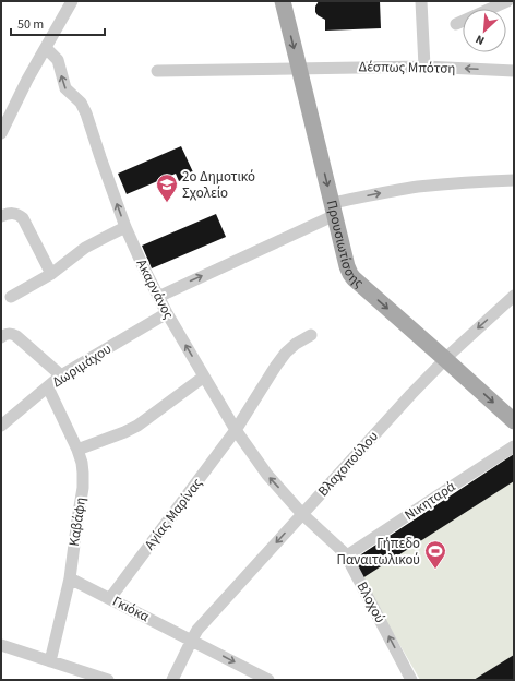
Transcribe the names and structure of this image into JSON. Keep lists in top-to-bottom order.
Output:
{
  "streets": {
    "main road": ["Προυσιωτίσσης"],
    "street": [
      "Δέσπως Μπότση",
      "Ακαρνάνος",
      "Δωριμάχου",
      "Βλαχοπούλου",
      "Νικηταρά",
      "Αγίας Μαρίνας",
      "Καβάφη",
      "Βλοχού",
      "Γκιόκα"
    ]
  },
  "crossings": [
    ["Δέσπως Μπότση", "Προυσιωτίσσης"],
    ["Προυσιωτίσσης", "Βλαχοπούλου"],
    ["Ακαρνάνος", "Δωριμάχου"],
    ["Ακαρνάνος", "Βλαχοπούλου"],
    ["Ακαρνάνος", "Αγίας Μαρίνας"],
    ["Ακαρνάνος", "Βλοχού"],
    ["Δωριμάχου", "Καβάφη"],
    ["Βλαχοπούλου", "Βλοχού"],
    ["Βλαχοπούλου", "Γκιόκα"],
    ["Νικηταρά", "Βλοχού"],
    ["Αγίας Μαρίνας", "Γκιόκα"],
    ["Καβάφη", "Γκιόκα"]
  ],
  "one_way": [
    "Προυσιωτίσσης",
    "Ακαρνάνος",
    "Βλαχοπούλου",
    "Βλοχού",
    "Γκιόκα"
  ],
  "places": {
    "school or university": ["2ο Δημοτικό Σχολείο"],
    "sports": ["Γήπεδο Παναιτωλικού"]
  },
  "scale_bar": "50 m",
  "north": "bottom left"
}
